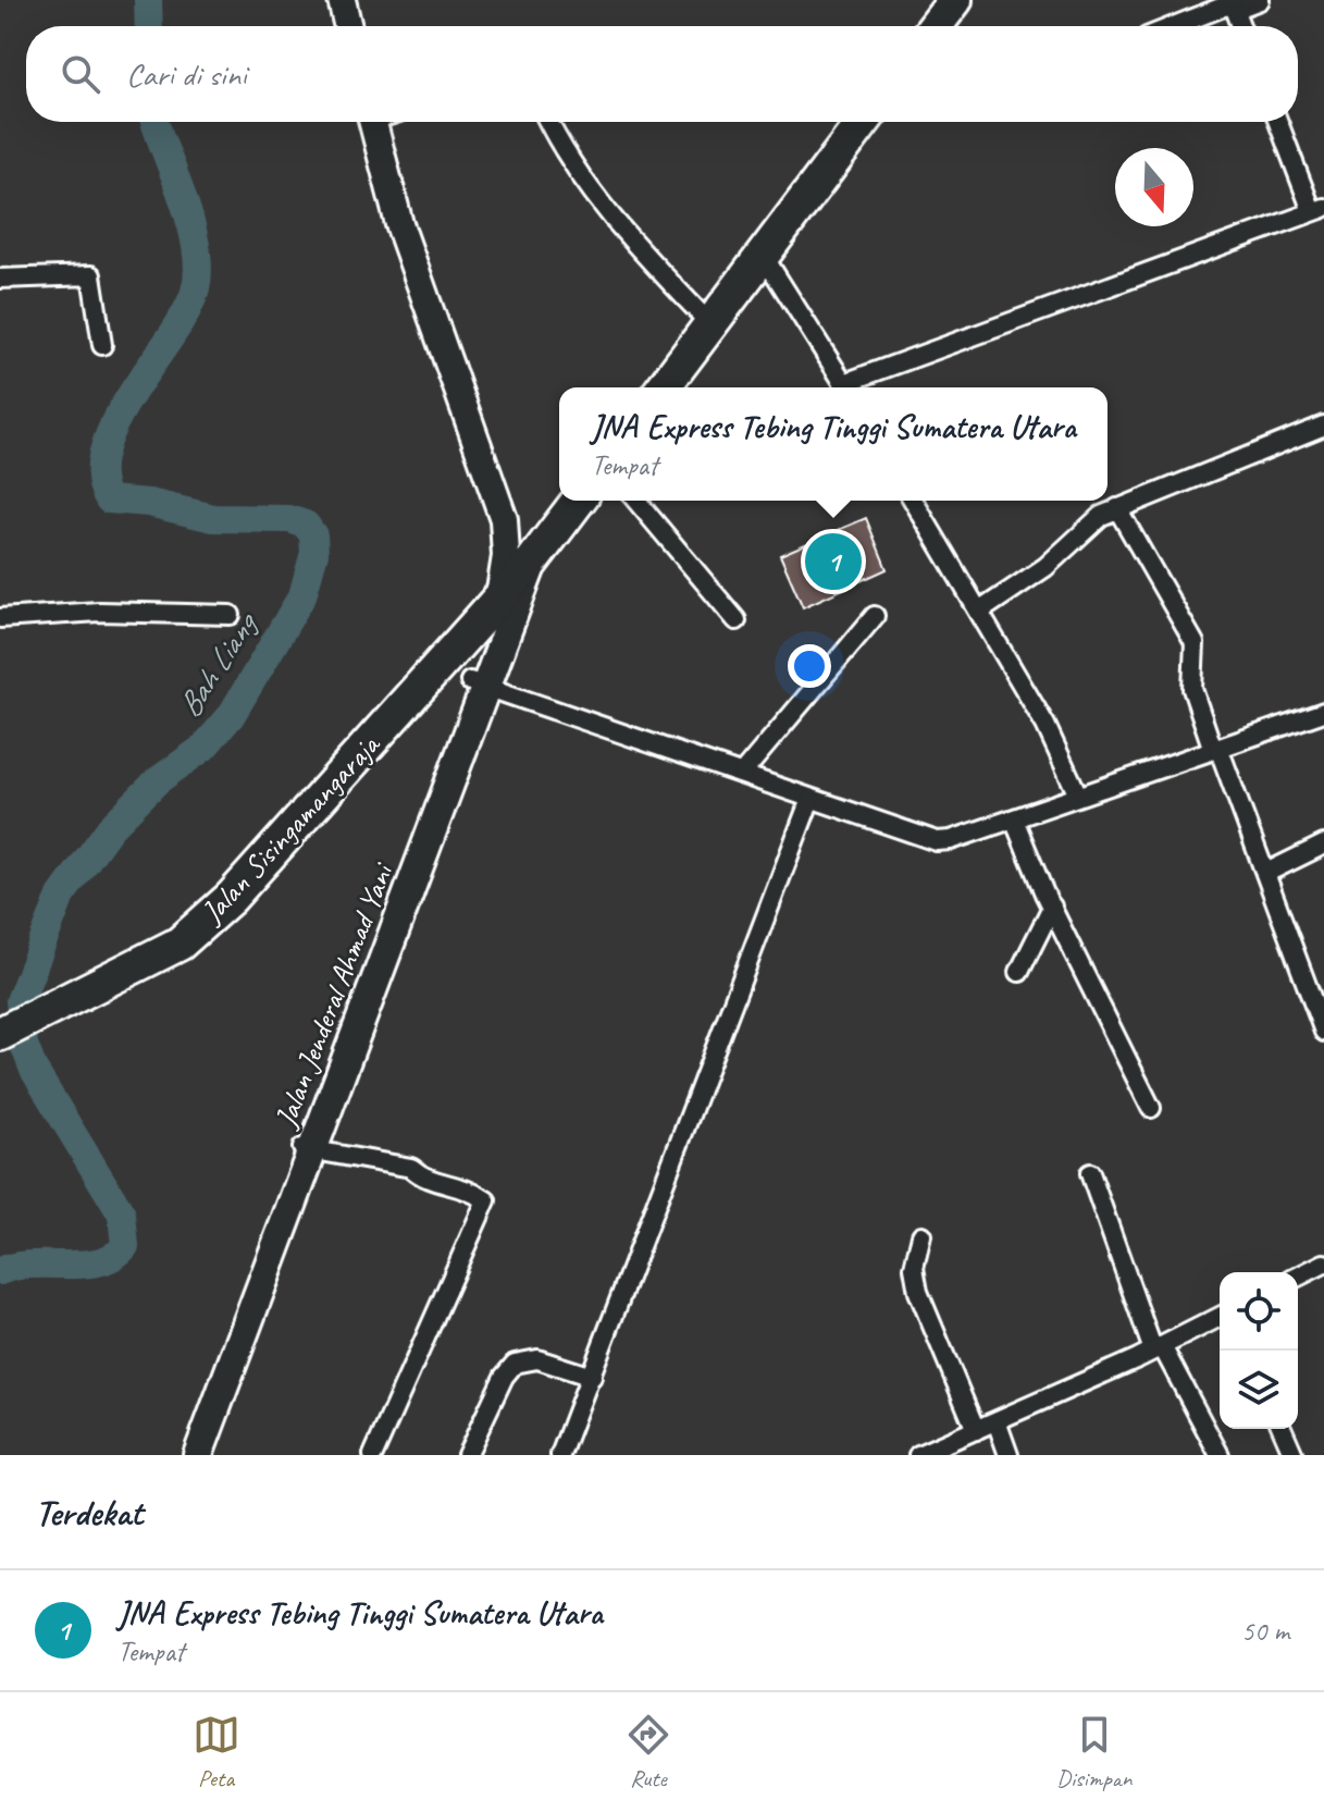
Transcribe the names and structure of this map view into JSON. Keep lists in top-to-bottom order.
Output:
{
  "streets": {
    "highway": ["Jalan Sisingamangaraja"],
    "main road": ["Jalan Jenderal Ahmad Yani"]
  },
  "crossings": [
    ["Jalan Sisingamangaraja", "Jalan Jenderal Ahmad Yani"]
  ],
  "water": ["Bah Liang"],
  "north": "bottom",
  "page": {
    "search": "Cari di sini",
    "popup": ["JNA Express Tebing Tinggi Sumatera Utara", "Tempat"],
    "pins": "1",
    "heading": "Terdekat",
    "list": [
      {
        "mark": "1",
        "name": "JNA Express Tebing Tinggi Sumatera Utara",
        "note": "Tempat",
        "value": "50 m"
      }
    ],
    "nav": ["Peta", "Rute", "Disimpan"]
  }
}
